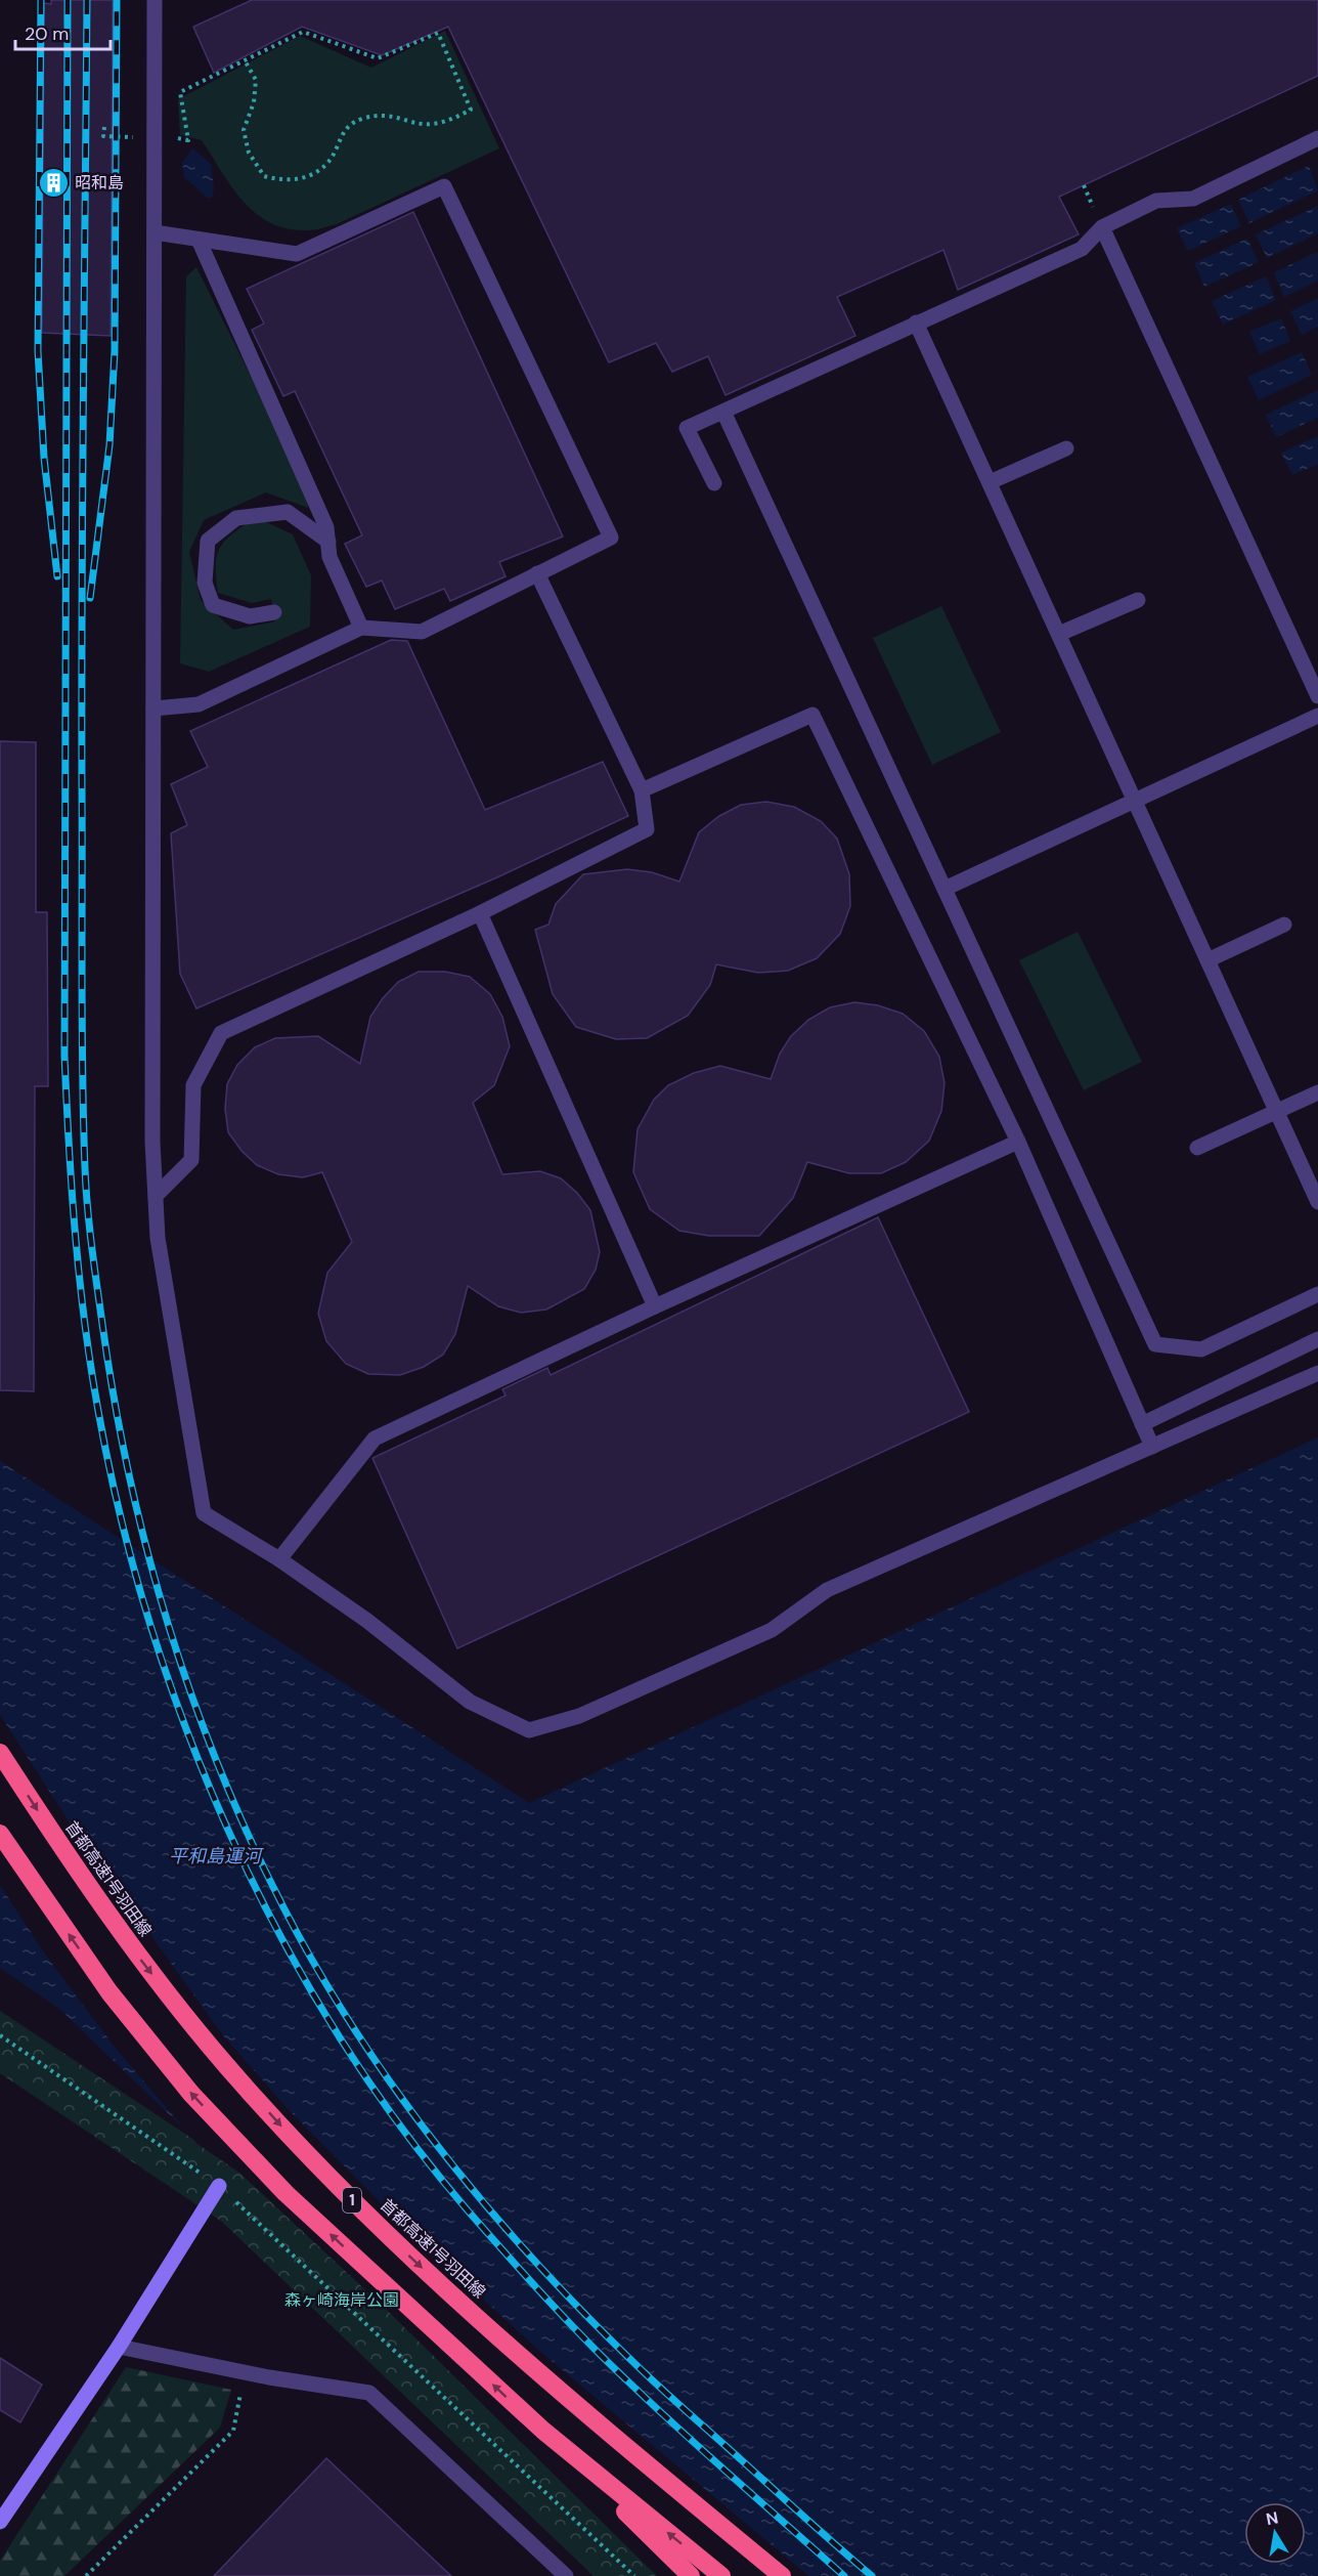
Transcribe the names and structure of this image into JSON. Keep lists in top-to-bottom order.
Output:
{
  "streets": {
    "highway": ["首都高速1号羽田線", "1"]
  },
  "water": ["平和島運河"],
  "parks": ["森ヶ崎海岸公園"],
  "places": {
    "building": ["昭和島"]
  },
  "scale_bar": "20 m",
  "north": "top"
}
